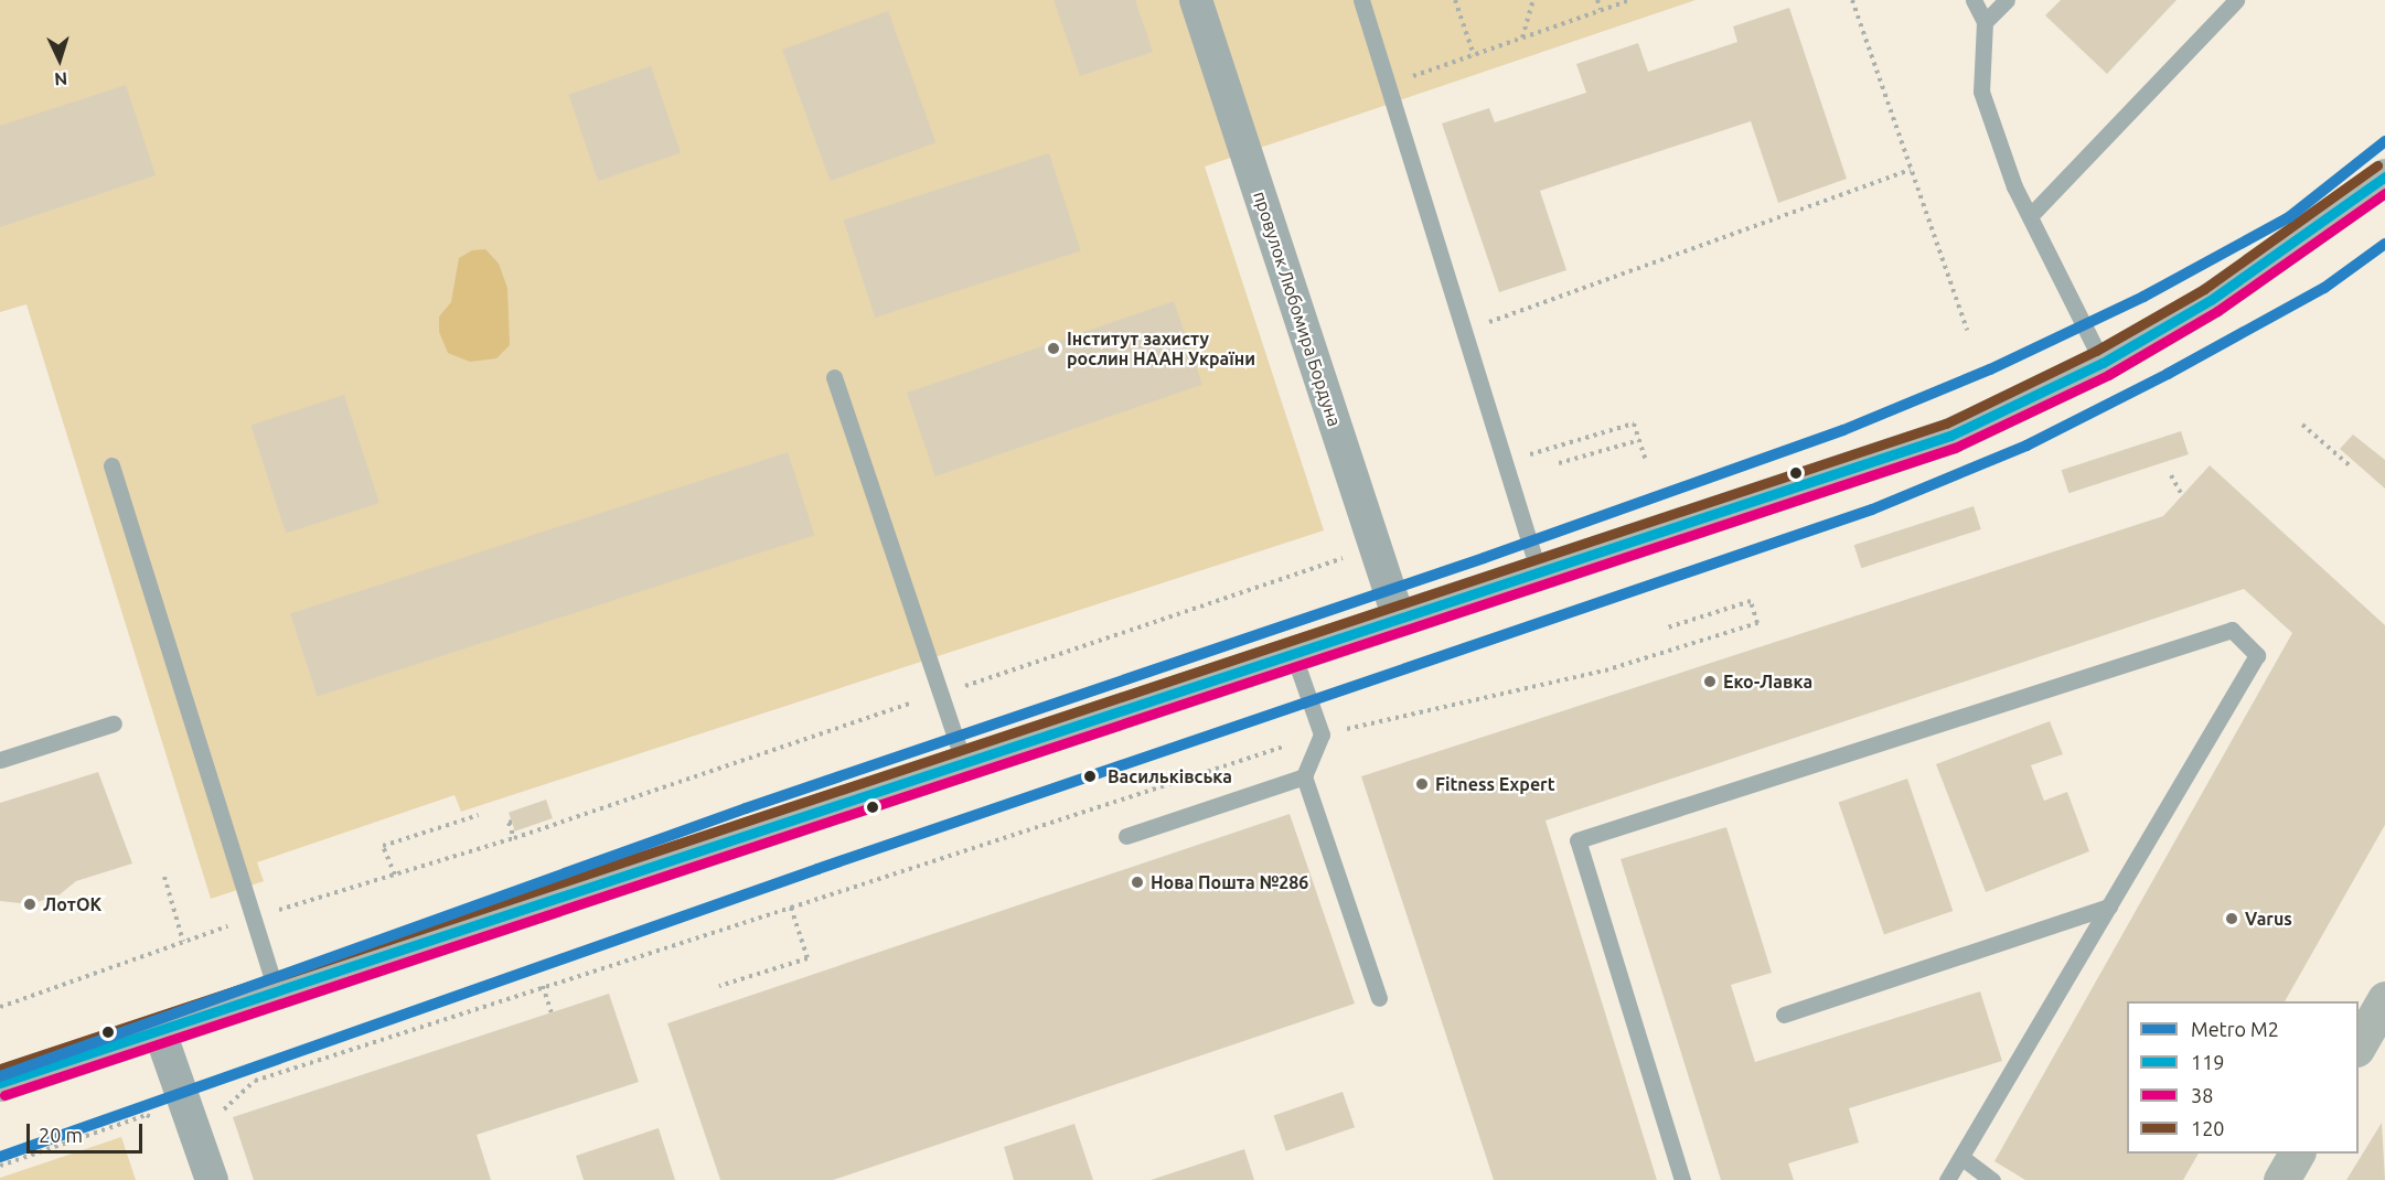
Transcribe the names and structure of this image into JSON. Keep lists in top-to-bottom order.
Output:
{
  "streets": {
    "street": ["провулок Любомира Бордуна"]
  },
  "places": [
    "Інститут захисту рослин НААН України",
    "Еко-Лавка",
    "Васильківська",
    "Fitness Expert",
    "Нова Пошта №286",
    "ЛотОК",
    "Varus"
  ],
  "lines": [
    "metro line M2",
    "transit line 120",
    "transit line 119",
    "transit line 38"
  ],
  "legend": [
    "Metro M2",
    "119",
    "38",
    "120"
  ],
  "scale_bar": "20 m",
  "north": "bottom"
}
